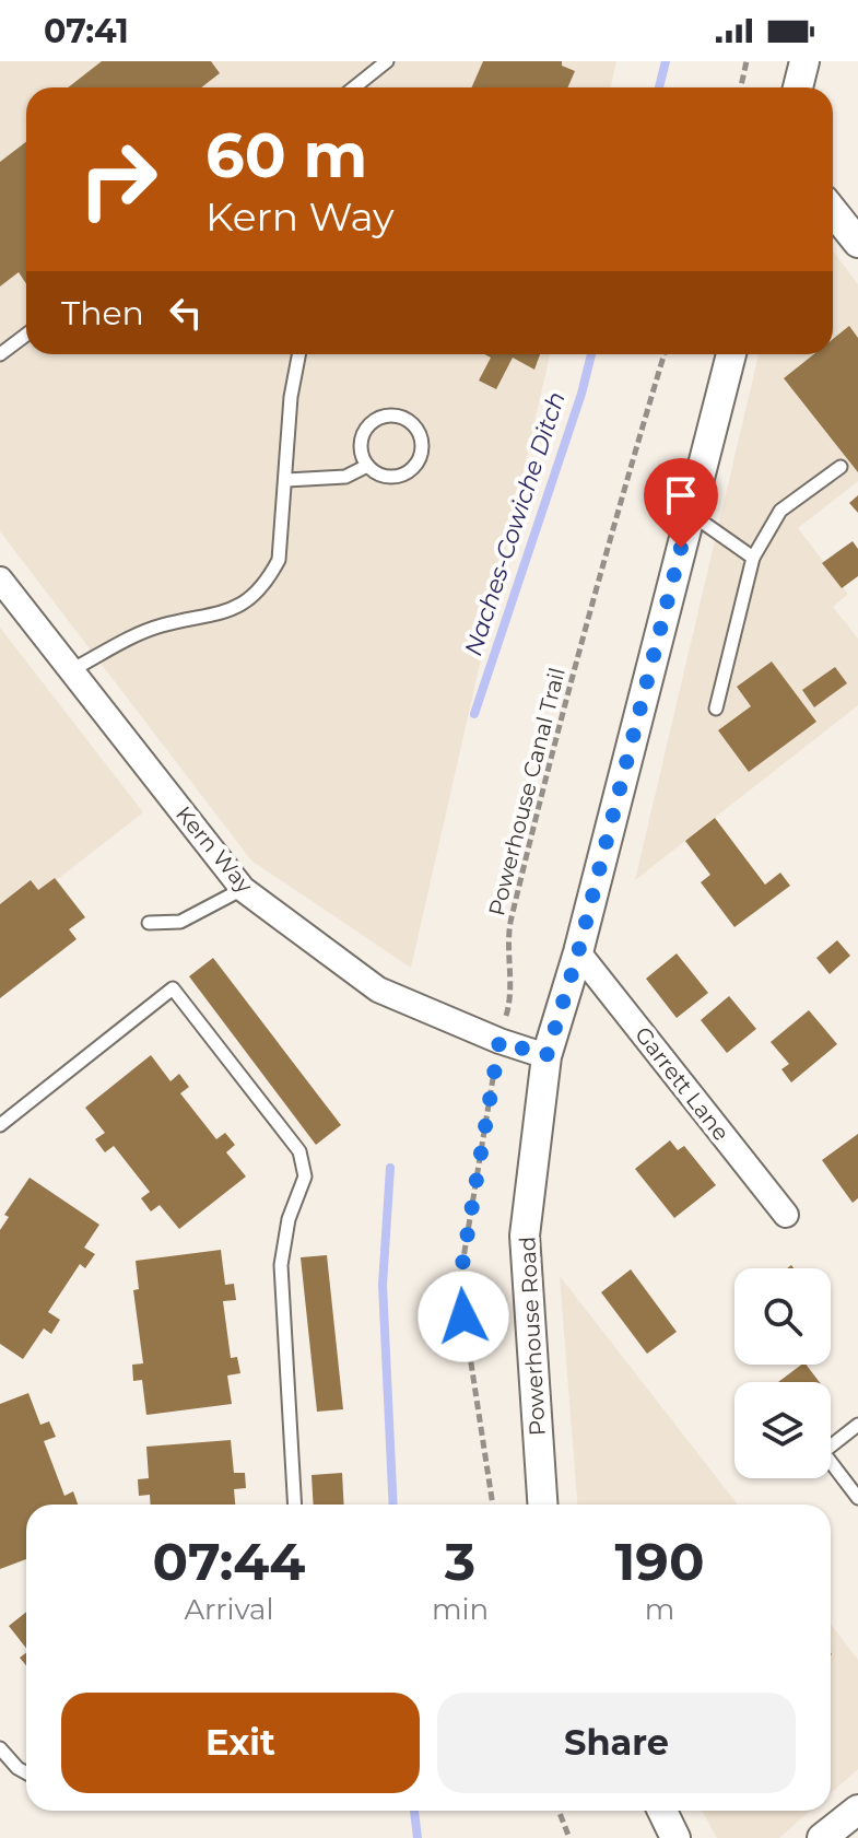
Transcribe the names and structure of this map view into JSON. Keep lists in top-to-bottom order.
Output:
{
  "streets": {
    "street": ["Kern Way", "Garrett Lane", "Powerhouse Road"],
    "path": ["Powerhouse Canal Trail"]
  },
  "crossings": [
    ["Powerhouse Canal Trail", "Kern Way"],
    ["Kern Way", "Powerhouse Road"],
    ["Garrett Lane", "Powerhouse Road"]
  ],
  "water": ["Naches-Cowiche Ditch"],
  "page": {
    "status": "07:41",
    "turn": ["60 m", "Kern Way"],
    "then": "Then",
    "eta": [
      "07:44",
      "Arrival",
      "3",
      "min",
      "190",
      "m"
    ],
    "buttons": ["Exit", "Share"]
  }
}
